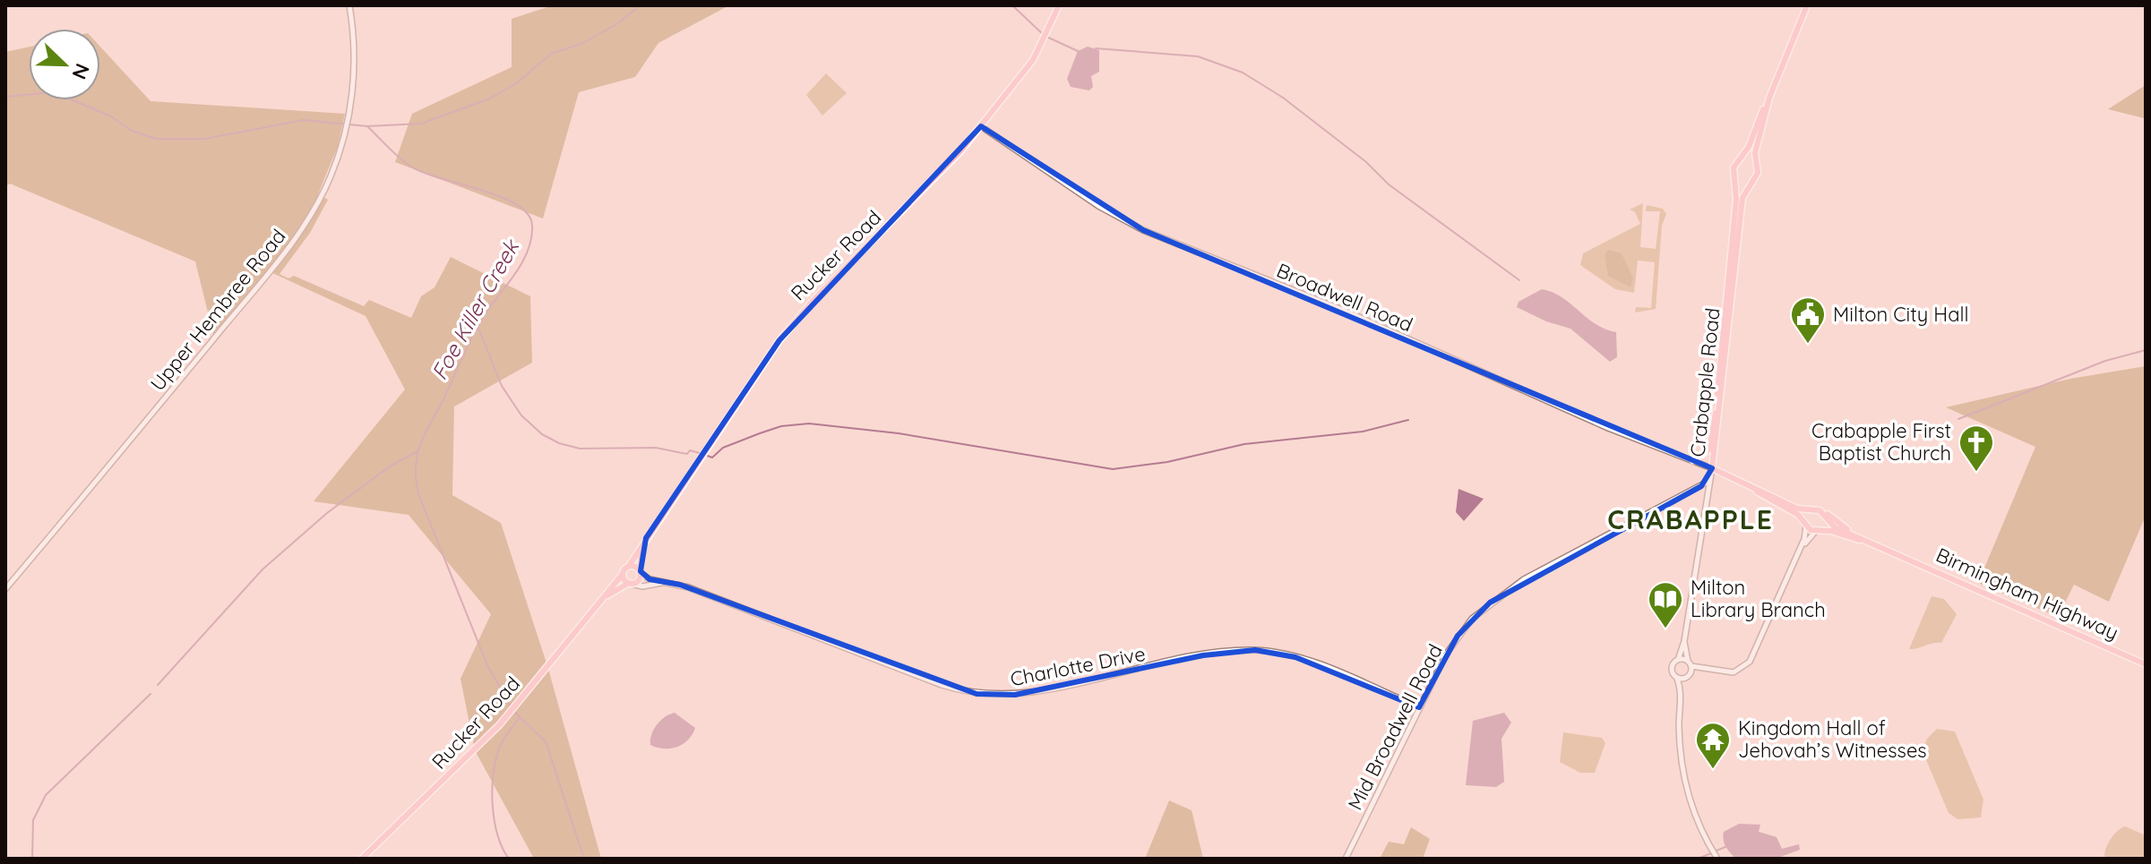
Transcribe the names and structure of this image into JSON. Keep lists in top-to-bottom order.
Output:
{
  "streets": {
    "main road": ["Rucker Road", "Crabapple Road", "Birmingham Highway"],
    "street": [
      "Broadwell Road",
      "Upper Hembree Road",
      "Charlotte Drive",
      "Mid Broadwell Road"
    ]
  },
  "crossings": [
    ["Rucker Road", "Broadwell Road"],
    ["Rucker Road", "Charlotte Drive"],
    ["Broadwell Road", "Crabapple Road"],
    ["Charlotte Drive", "Mid Broadwell Road"]
  ],
  "districts": ["CRABAPPLE"],
  "water": ["Foe Killer Creek"],
  "places": {
    "public building": ["Milton City Hall"],
    "church": ["Crabapple First Baptist Church"],
    "library": ["Milton Library Branch"],
    "temple": ["Kingdom Hall of Jehovah’s Witnesses"]
  },
  "north": "bottom right"
}
